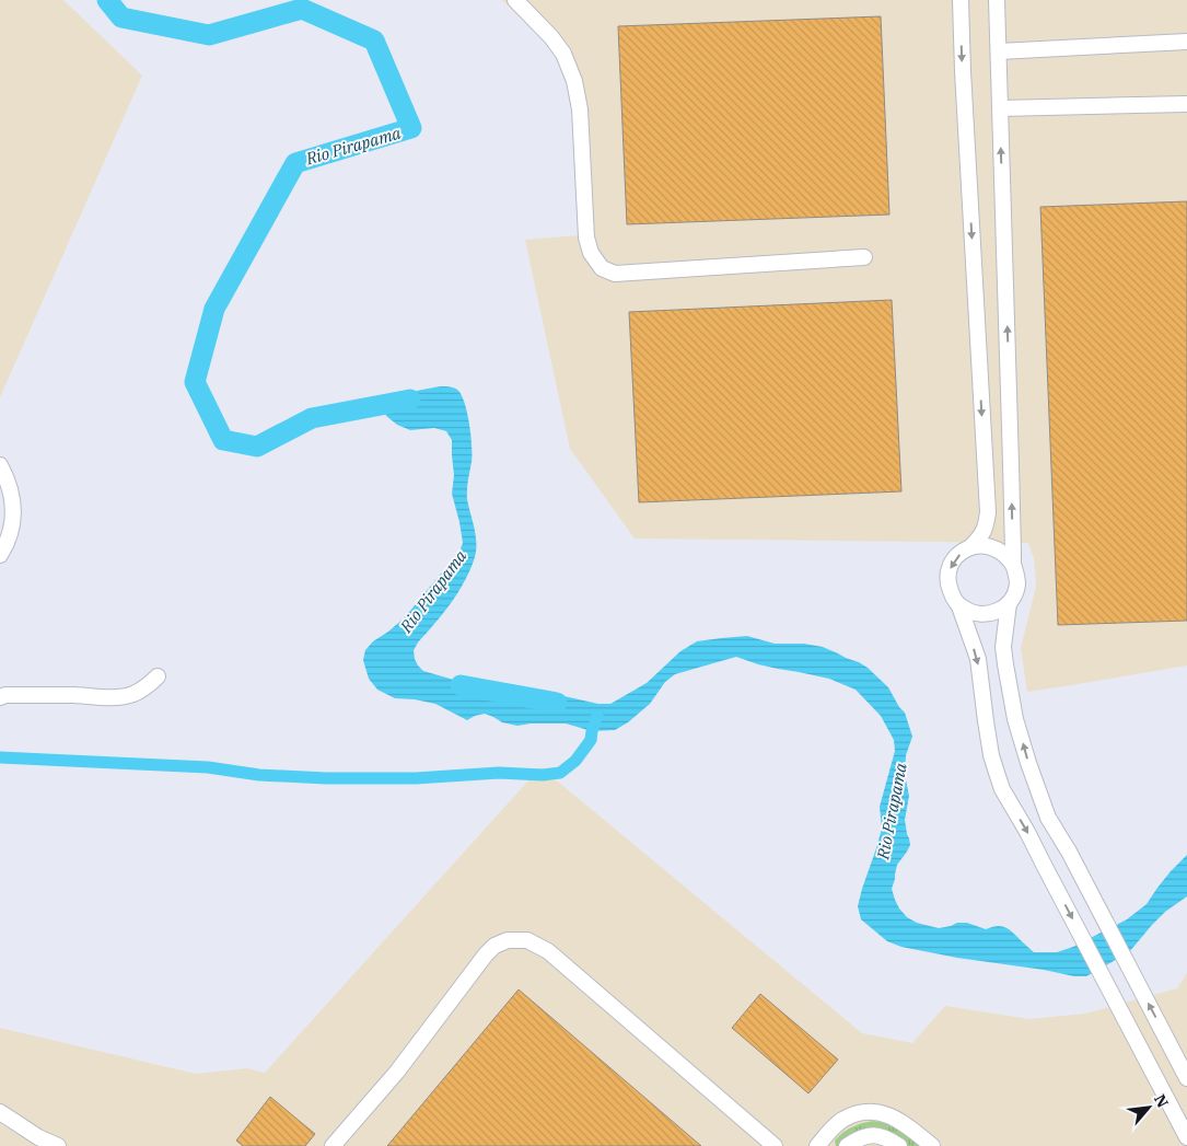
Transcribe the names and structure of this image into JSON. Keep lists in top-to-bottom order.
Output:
{
  "water": ["Rio Pirapama"],
  "north": "top right"
}
